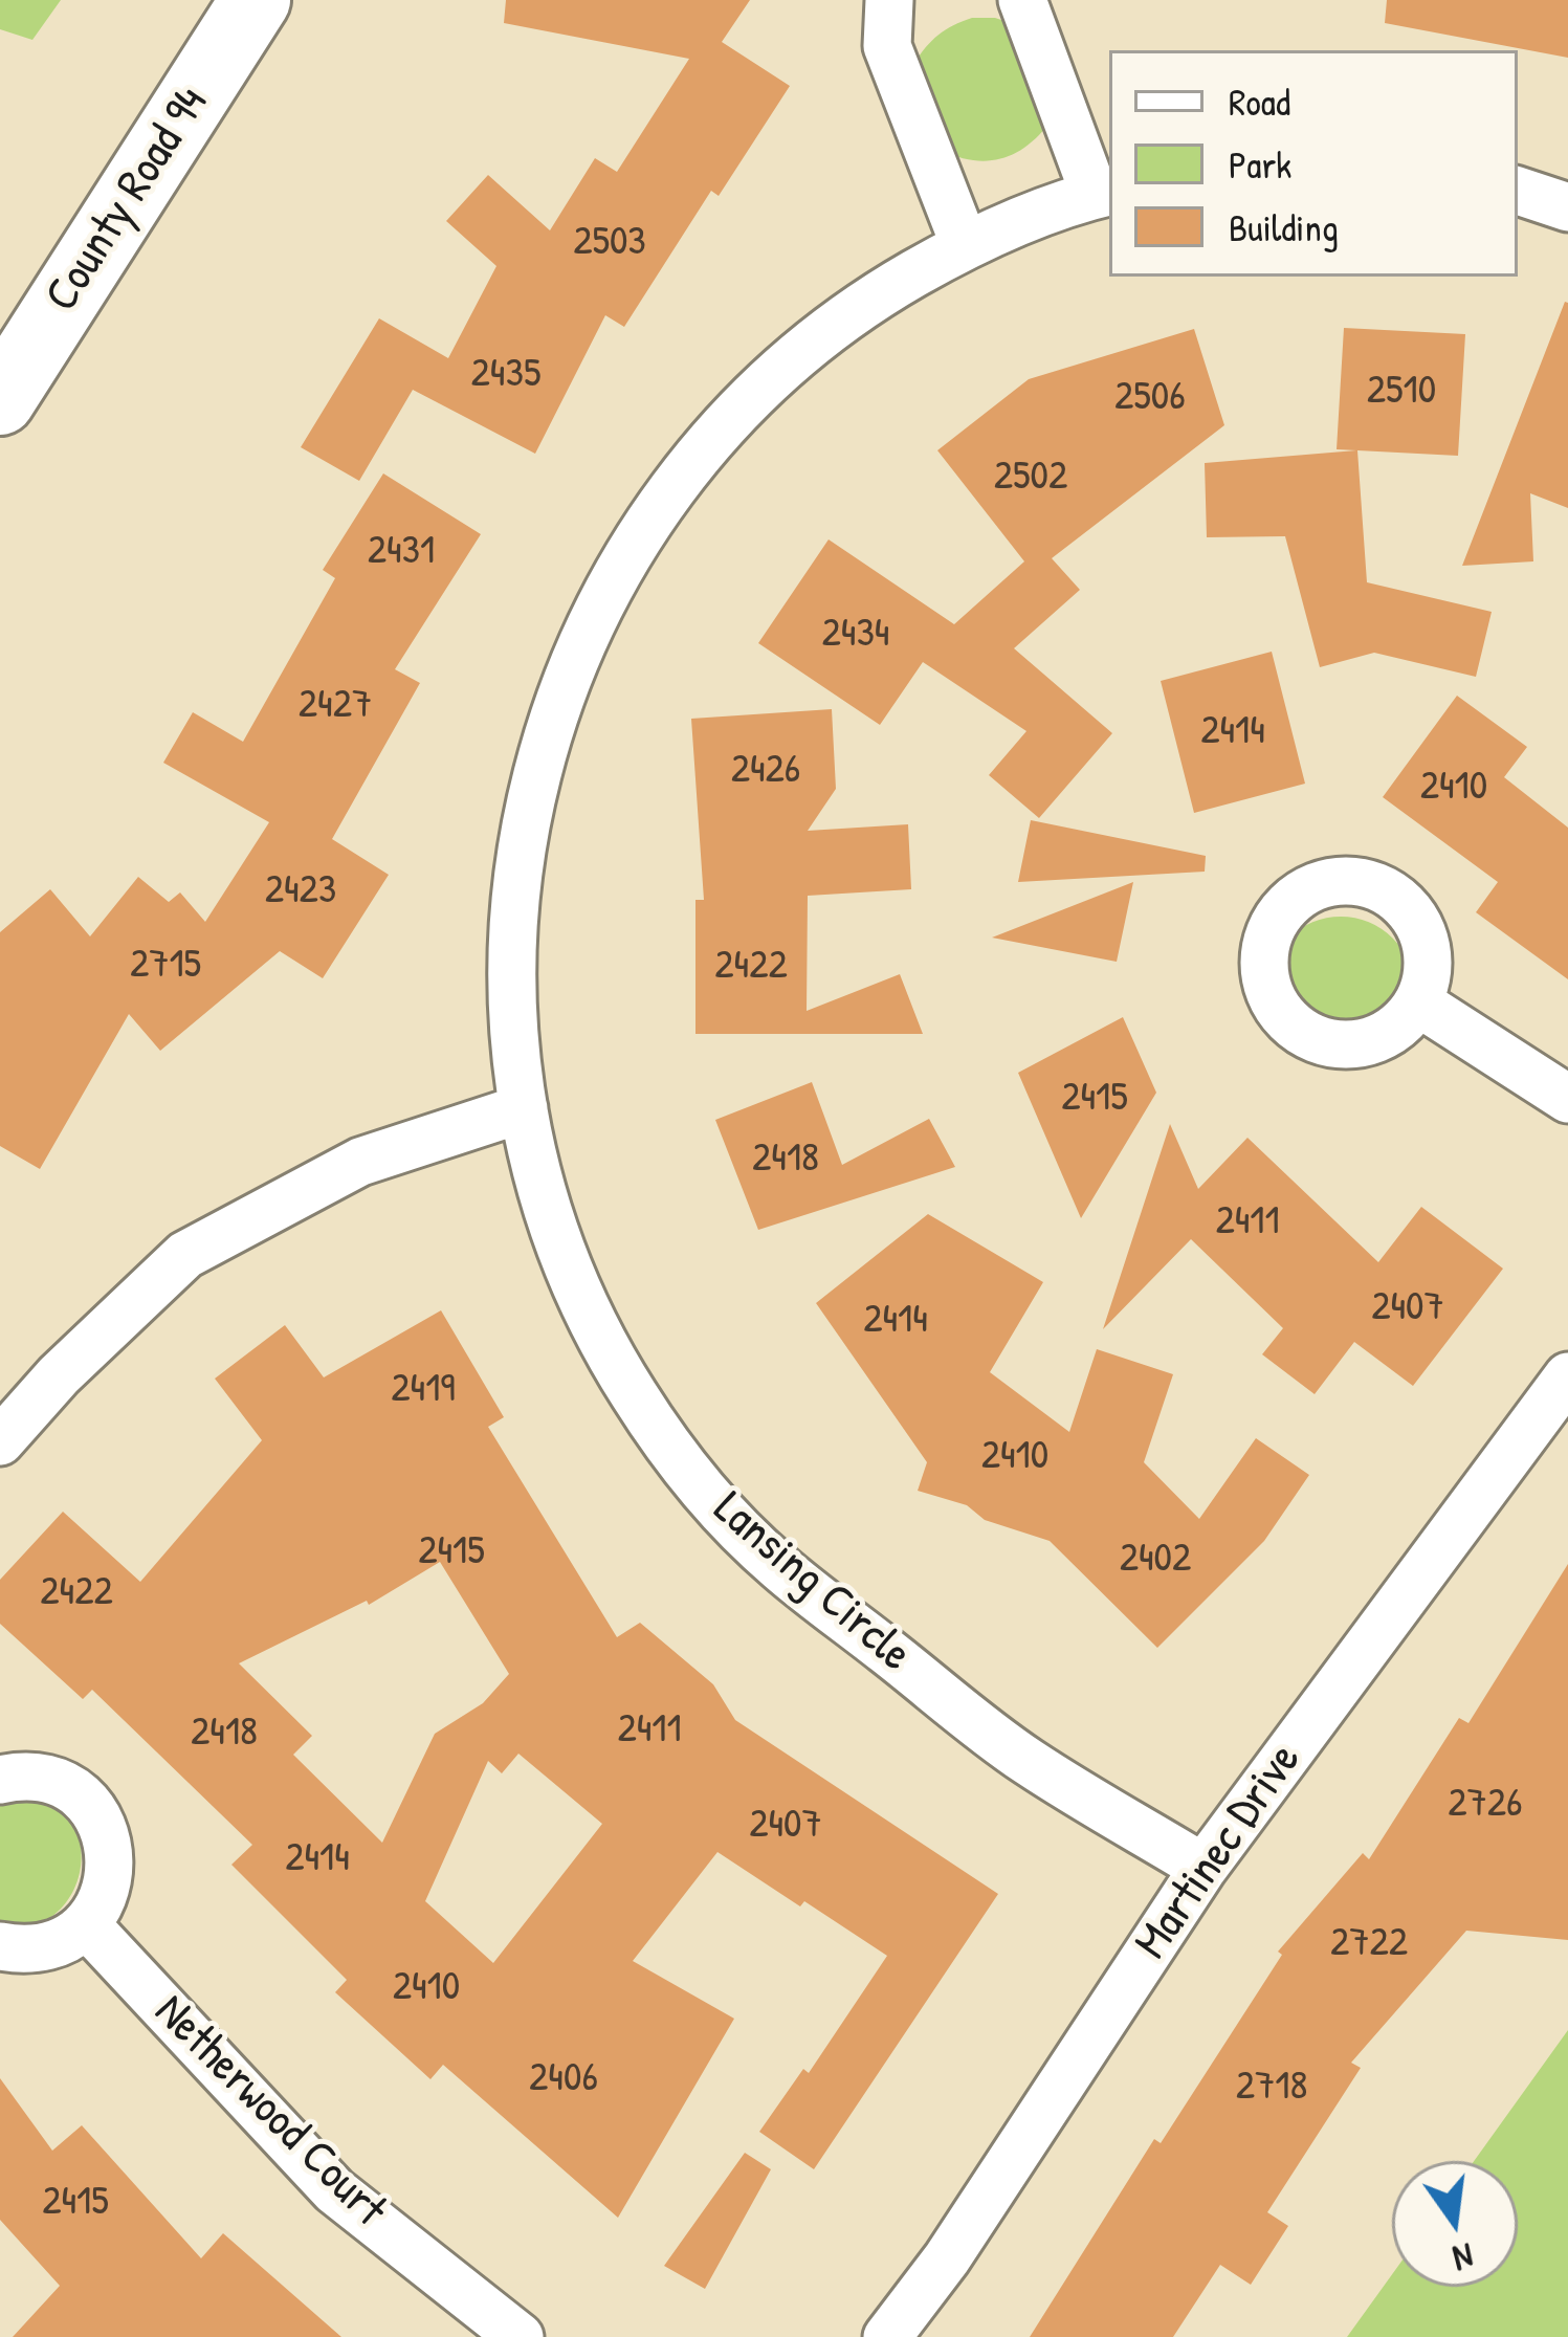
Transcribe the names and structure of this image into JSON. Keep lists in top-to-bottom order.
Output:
{
  "streets": {
    "street": [
      "County Road 94",
      "Lansing Circle",
      "Martinec Drive",
      "Netherwood Court"
    ]
  },
  "crossings": [
    ["Lansing Circle", "Martinec Drive"]
  ],
  "house_numbers": [
    "2503",
    "2435",
    "2510",
    "2506",
    "2502",
    "2431",
    "2434",
    "2427",
    "2414",
    "2426",
    "2410",
    "2423",
    "2715",
    "2422",
    "2415",
    "2418",
    "2411",
    "2407",
    "2414",
    "2419",
    "2410",
    "2415",
    "2402",
    "2422",
    "2411",
    "2418",
    "2726",
    "2407",
    "2414",
    "2722",
    "2410",
    "2406",
    "2718",
    "2415"
  ],
  "legend": ["Road", "Park", "Building"],
  "north": "bottom"
}
